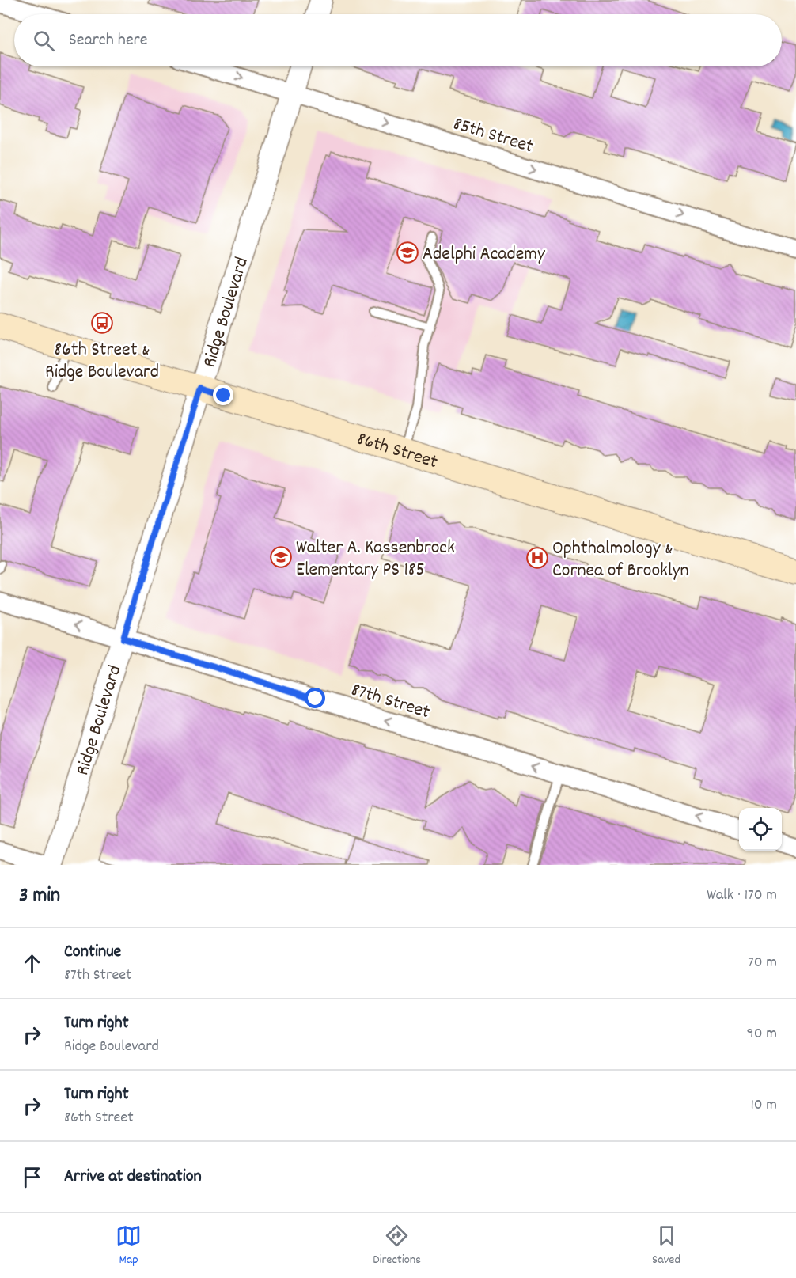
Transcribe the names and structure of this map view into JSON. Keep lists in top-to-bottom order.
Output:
{
  "streets": {
    "main road": ["86th Street"],
    "street": ["85th Street", "Ridge Boulevard", "87th Street"]
  },
  "crossings": [
    ["85th Street", "Ridge Boulevard"],
    ["Ridge Boulevard", "86th Street"],
    ["Ridge Boulevard", "87th Street"]
  ],
  "one_way": ["85th Street", "87th Street"],
  "places": {
    "school or university": ["Adelphi Academy", "Walter A. Kassenbrock Elementary PS 185"],
    "bus stop": ["86th Street & Ridge Boulevard"],
    "hospital": ["Ophthalmology & Cornea of Brooklyn"]
  },
  "page": {
    "search": "Search here",
    "heading": ["3 min", "Walk · 170 m"],
    "list": [
      ["Continue", "87th Street", "70 m"],
      ["Turn right", "Ridge Boulevard", "90 m"],
      ["Turn right", "86th Street", "10 m"],
      "Arrive at destination"
    ],
    "nav": ["Map", "Directions", "Saved"]
  }
}
